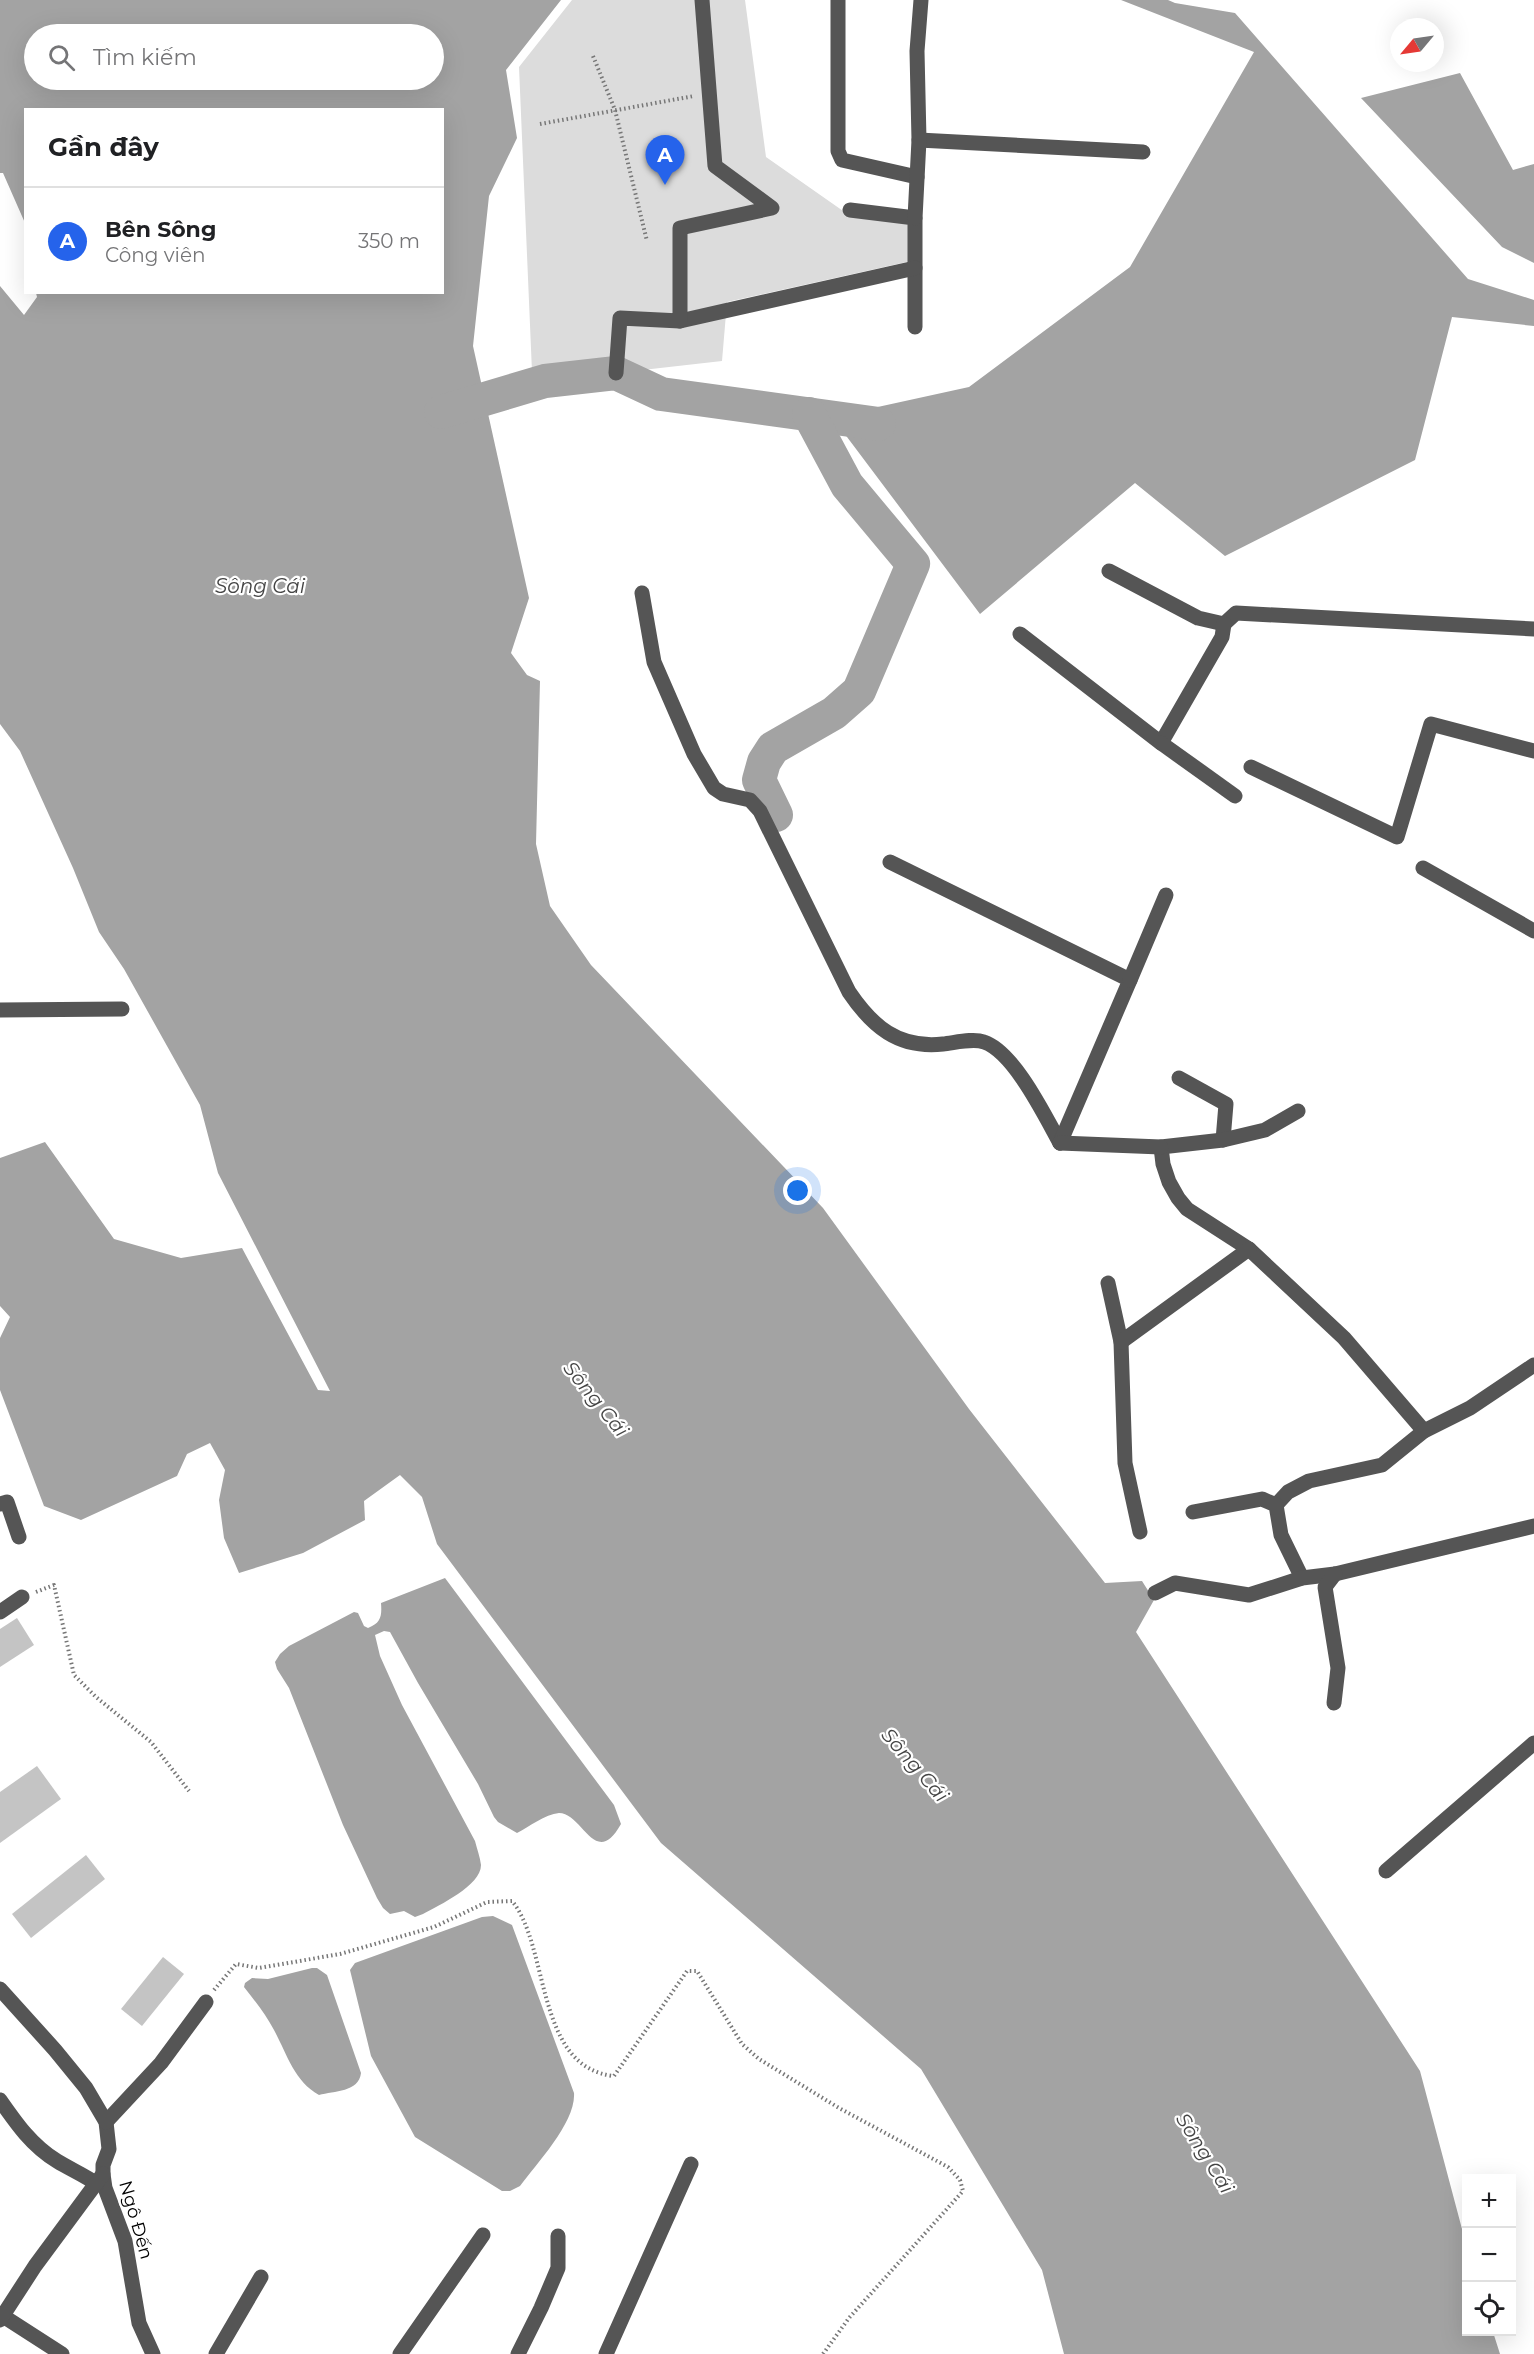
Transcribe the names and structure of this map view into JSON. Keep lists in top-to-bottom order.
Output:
{
  "streets": {
    "street": ["Ngô Đến"]
  },
  "water": ["Sông Cái"],
  "north": "bottom left",
  "page": {
    "search": "Tìm kiếm",
    "heading": "Gần đây",
    "pins": "A",
    "list": [
      {
        "mark": "A",
        "name": "Bên Sông",
        "note": "Công viên",
        "value": "350 m"
      }
    ],
    "map_buttons": ["+", "−"]
  }
}
